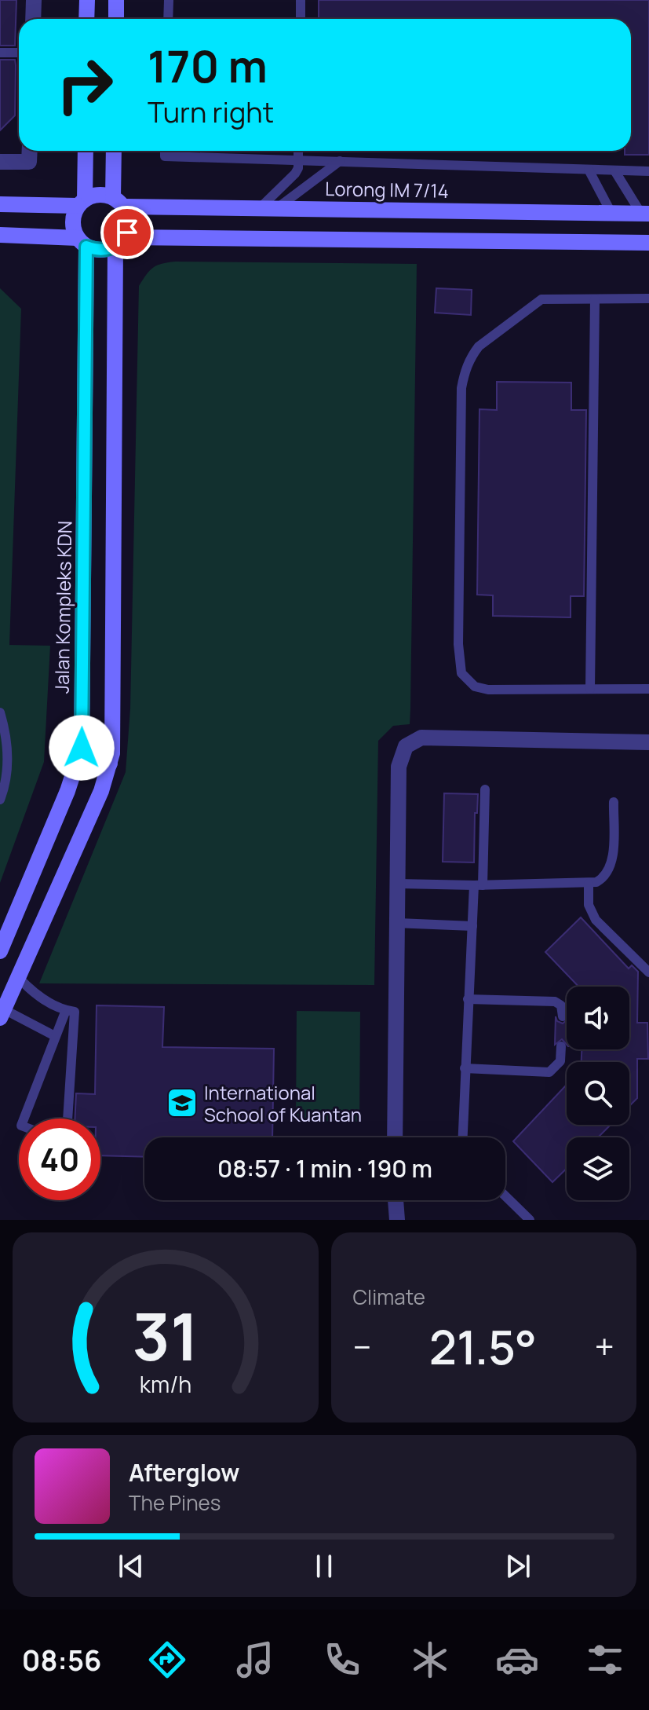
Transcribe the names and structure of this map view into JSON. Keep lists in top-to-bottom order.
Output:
{
  "streets": {
    "street": ["Lorong IM 7/14", "Jalan Kompleks KDN"]
  },
  "crossings": [
    ["Lorong IM 7/14", "Jalan Kompleks KDN"]
  ],
  "places": {
    "school or university": ["International School of Kuantan"]
  },
  "page": {
    "turn": ["170 m", "Turn right"],
    "limit": "40",
    "trip": "08:57 · 1 min · 190 m",
    "tile": "Climate",
    "heat": ["−", "21.5°", "+"],
    "song": ["Afterglow", "The Pines"],
    "tabs": "08:56",
    "gauge": ["31", "km/h"]
  }
}
